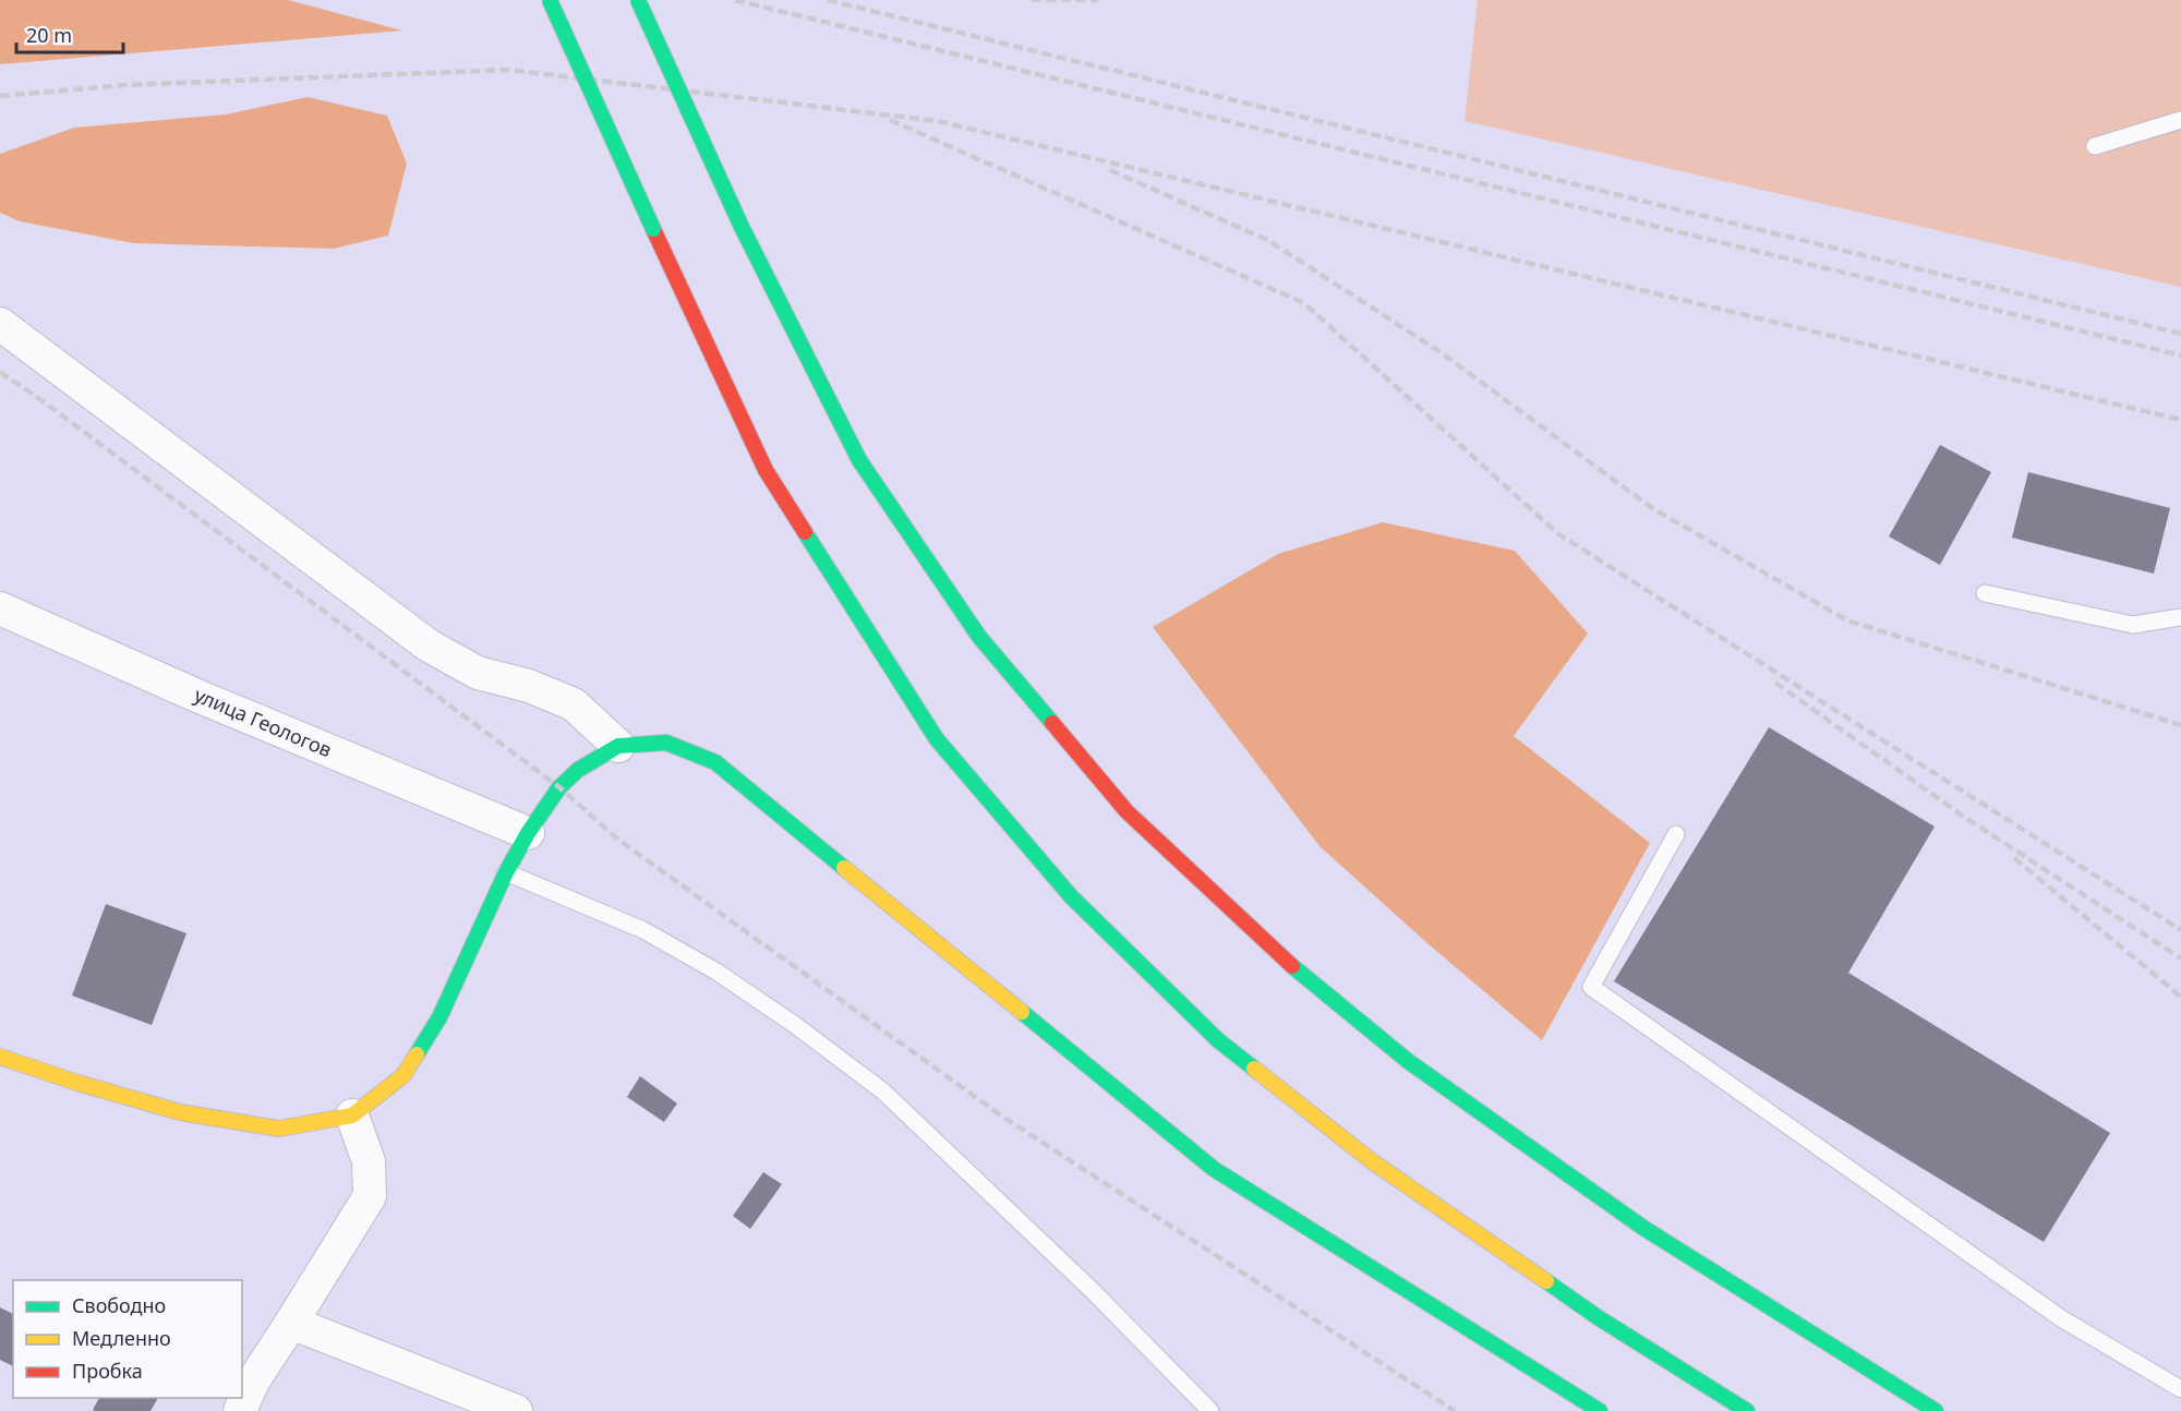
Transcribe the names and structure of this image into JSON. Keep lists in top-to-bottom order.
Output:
{
  "streets": {
    "street": ["улица Геологов"]
  },
  "legend": ["Свободно", "Медленно", "Пробка"],
  "scale_bar": "20 m"
}
